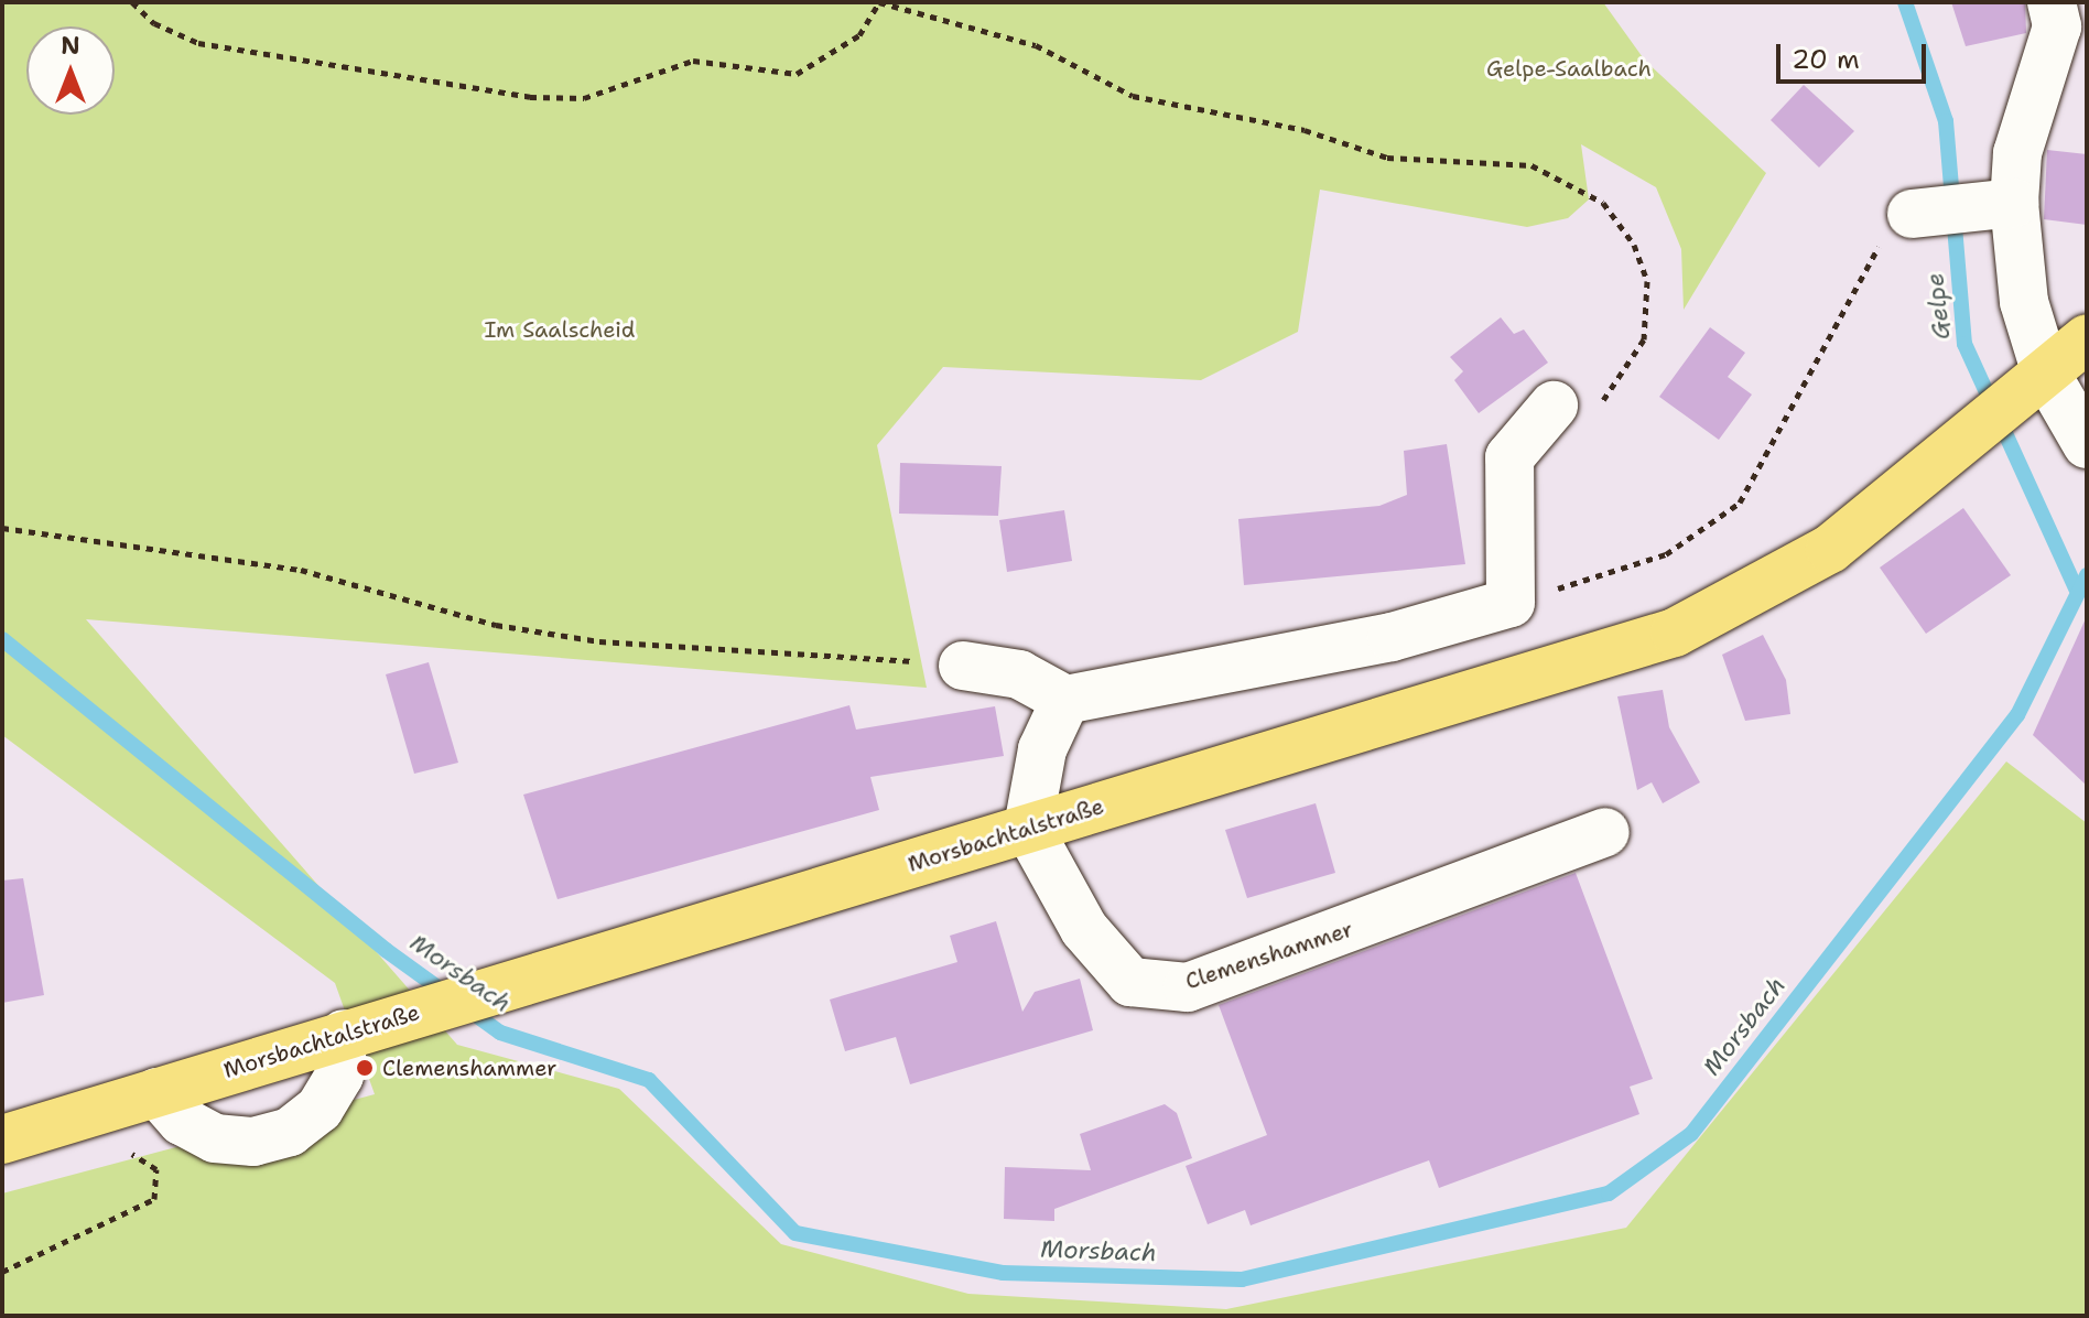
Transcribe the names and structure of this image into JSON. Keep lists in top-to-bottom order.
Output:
{
  "streets": {
    "main road": ["Morsbachtalstraße"],
    "street": ["Clemenshammer"]
  },
  "crossings": [
    ["Morsbachtalstraße", "Clemenshammer"]
  ],
  "water": ["Gelpe", "Morsbach"],
  "parks": ["Gelpe-Saalbach", "Im Saalscheid"],
  "places": ["Clemenshammer"],
  "scale_bar": "20 m",
  "north": "top"
}
